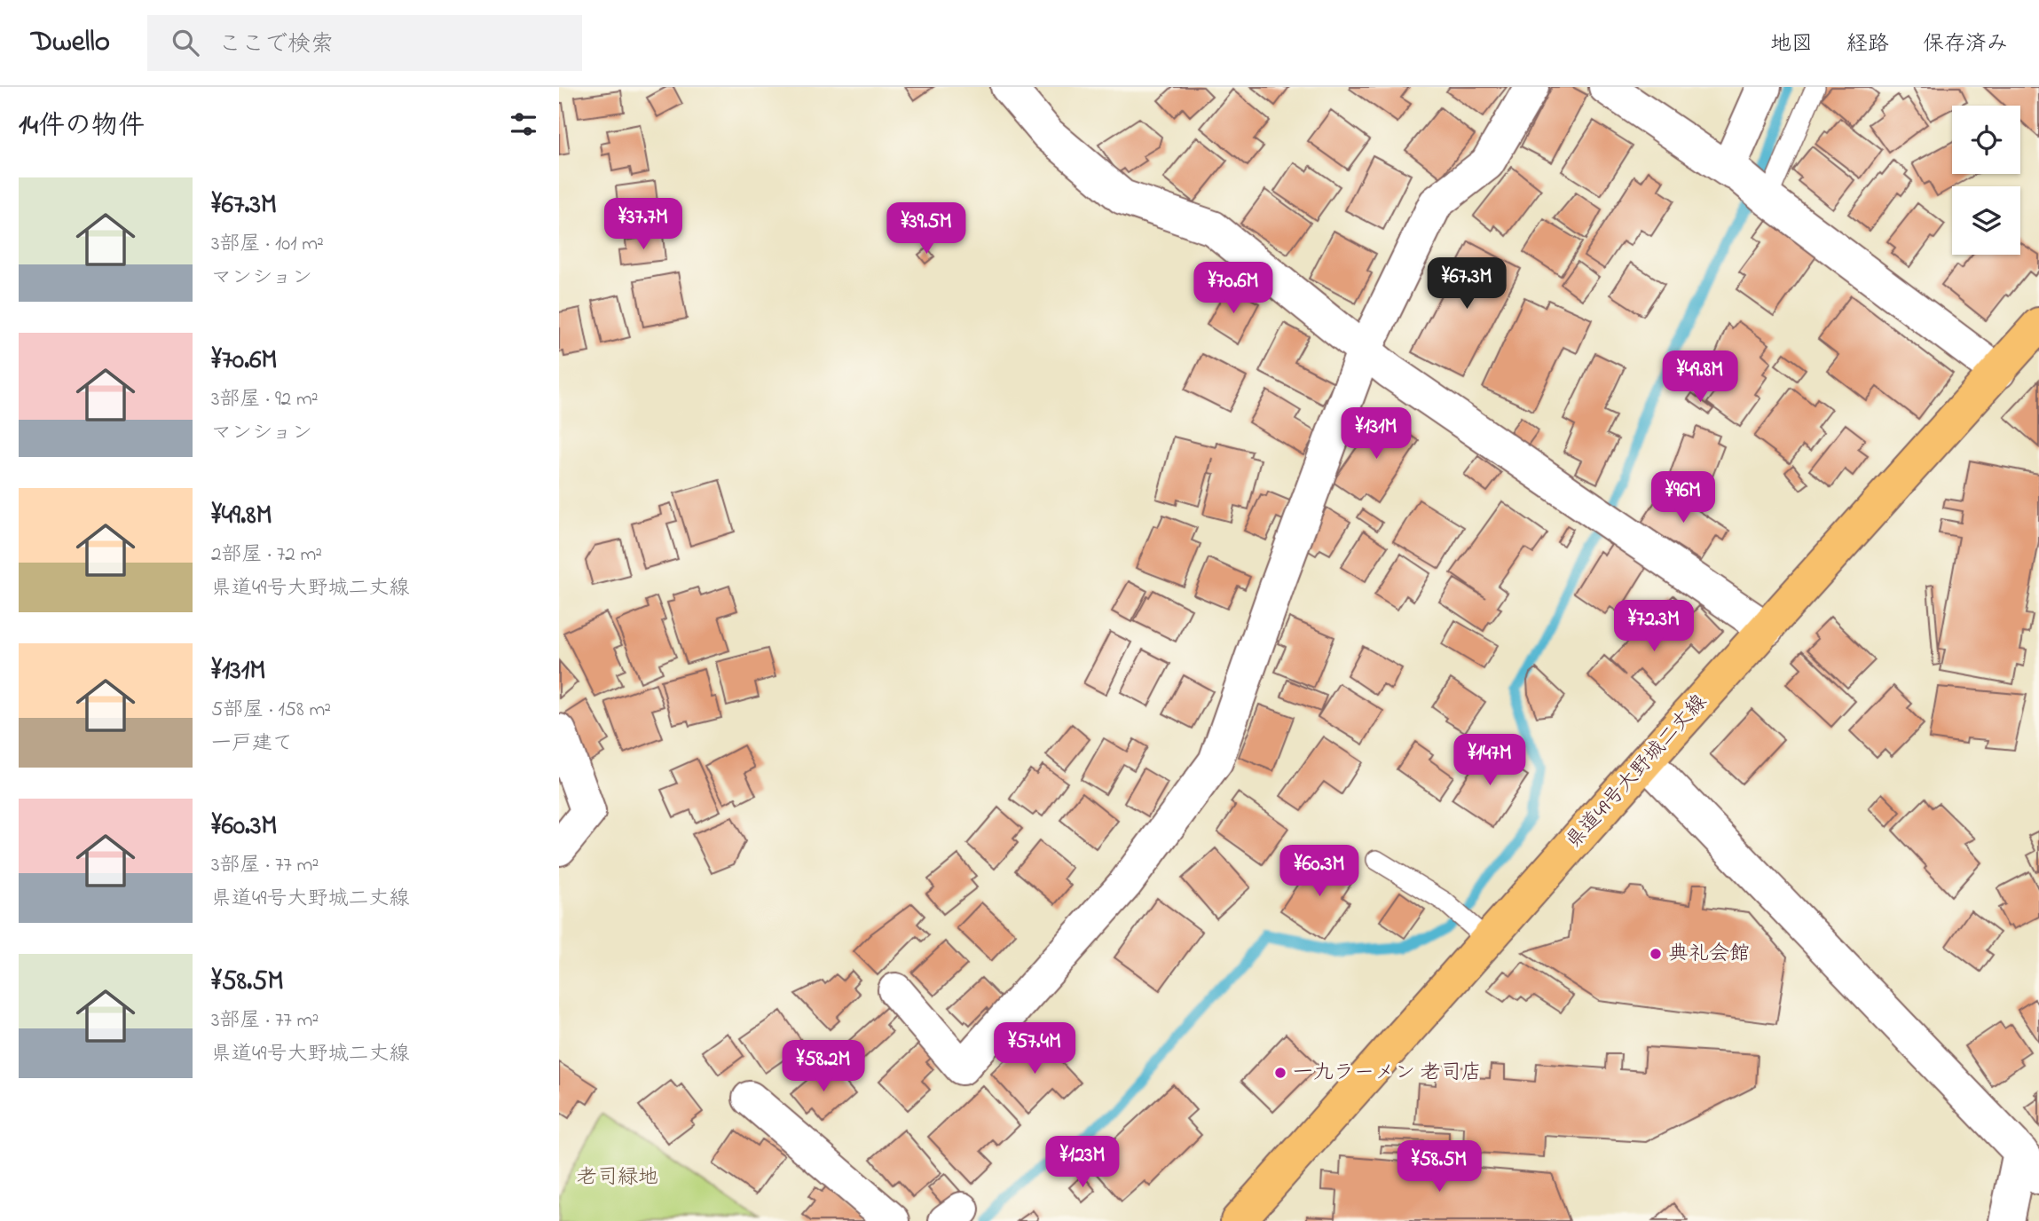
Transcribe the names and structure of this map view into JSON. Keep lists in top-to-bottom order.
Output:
{
  "streets": {
    "main road": ["県道49号大野城二丈線"]
  },
  "parks": ["老司緑地"],
  "places": ["典礼会館", "一九ラーメン 老司店"],
  "page": {
    "header": "Dwello",
    "search": "ここで検索",
    "nav": ["地図", "経路", "保存済み"],
    "heading": "14件の物件",
    "list": [
      {
        "name": "¥67.3M",
        "note": "3部屋 · 101 m² · マンション"
      },
      {
        "name": "¥70.6M",
        "note": "3部屋 · 92 m² · マンション"
      },
      {
        "name": "¥49.8M",
        "note": "2部屋 · 72 m² · 県道49号大野城二丈線"
      },
      {
        "name": "¥131M",
        "note": "5部屋 · 158 m² · 一戸建て"
      },
      {
        "name": "¥60.3M",
        "note": "3部屋 · 77 m² · 県道49号大野城二丈線"
      },
      {
        "name": "¥58.5M",
        "note": "3部屋 · 77 m² · 県道49号大野城二丈線"
      }
    ],
    "price": [
      "¥37.7M",
      "¥39.5M",
      "¥67.3M",
      "¥70.6M",
      "¥49.8M",
      "¥131M",
      "¥96M",
      "¥72.3M",
      "¥147M",
      "¥60.3M",
      "¥57.4M",
      "¥58.2M",
      "¥123M",
      "¥58.5M"
    ]
  }
}
